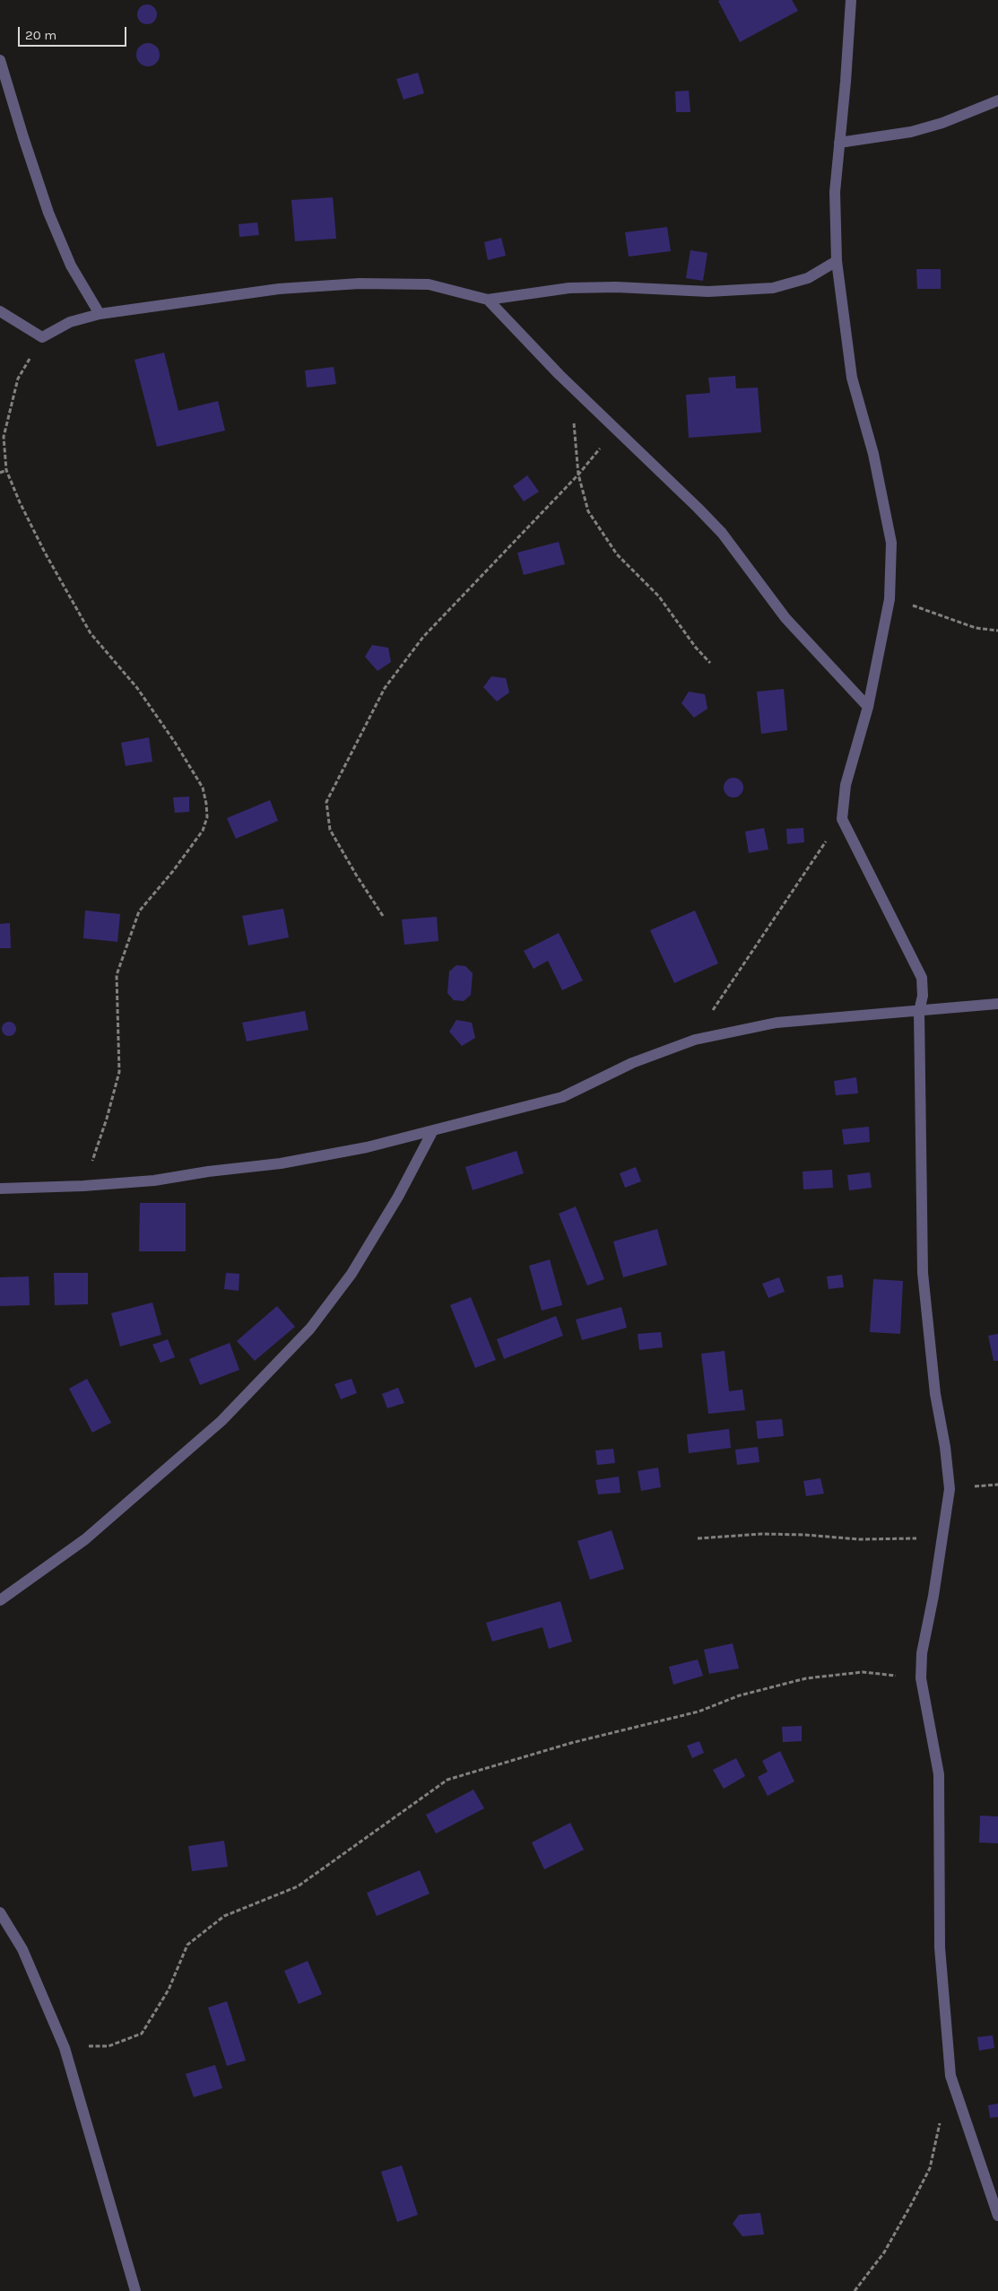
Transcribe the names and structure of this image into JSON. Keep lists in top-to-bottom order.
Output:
{
  "scale_bar": "20 m"
}
